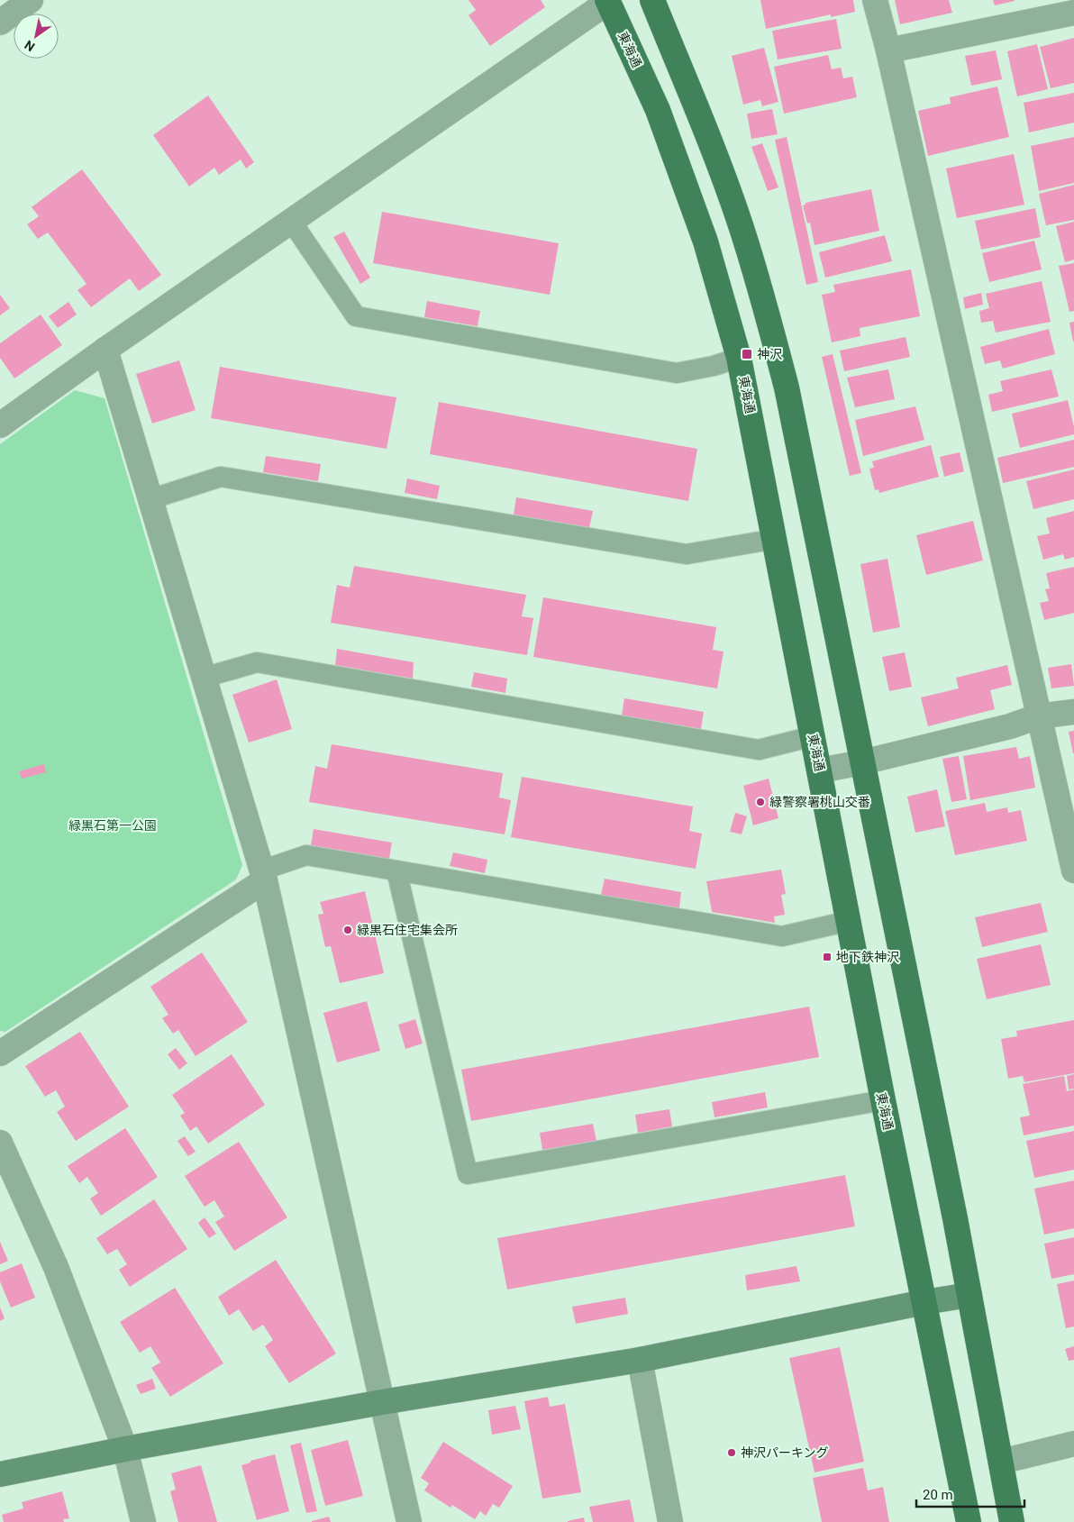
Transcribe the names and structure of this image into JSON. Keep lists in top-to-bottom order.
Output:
{
  "streets": {
    "main road": ["東海通"]
  },
  "parks": ["緑黒石第一公園"],
  "places": {
    "transit": ["神沢", "地下鉄神沢"],
    "other": ["緑警察署桃山交番", "緑黒石住宅集会所", "神沢パーキング"]
  },
  "scale_bar": "20 m",
  "north": "bottom left"
}
